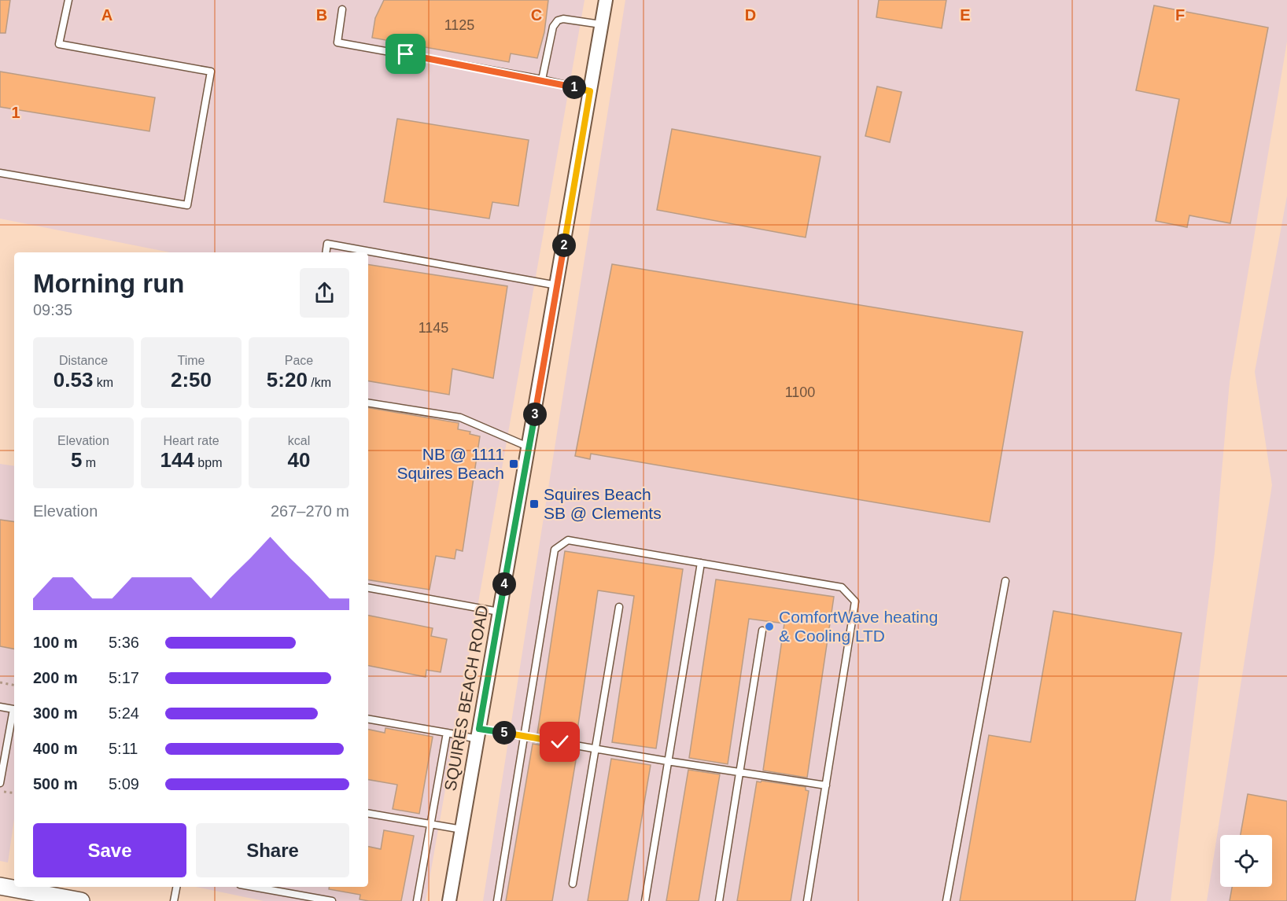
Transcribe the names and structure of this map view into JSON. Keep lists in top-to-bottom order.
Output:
{
  "streets": {
    "street": ["SQUIRES BEACH ROAD"]
  },
  "places": {
    "transit": ["NB @ 1111 Squires Beach", "Squires Beach SB @ Clements"],
    "other": ["ComfortWave heating & Cooling LTD"]
  },
  "house_numbers": ["1125", "1145", "1100"],
  "page": {
    "pins": [
      "1",
      "2",
      "3",
      "4",
      "5"
    ],
    "heading": ["Morning run", "09:35"],
    "stats": [
      ["Distance", "0.53 km"],
      ["Time", "2:50"],
      ["Pace", "5:20 /km"],
      ["Elevation", "5 m"],
      ["Heart rate", "144 bpm"],
      ["kcal", "40"]
    ],
    "chart": ["Elevation", "267–270 m"],
    "list": [
      {
        "name": "100 m",
        "note": "5:36"
      },
      {
        "name": "200 m",
        "note": "5:17"
      },
      {
        "name": "300 m",
        "note": "5:24"
      },
      {
        "name": "400 m",
        "note": "5:11"
      },
      {
        "name": "500 m",
        "note": "5:09"
      }
    ],
    "buttons": ["Save", "Share"]
  },
  "grid": {
    "columns": [
      "A",
      "B",
      "C",
      "D",
      "E",
      "F"
    ],
    "rows": ["1"]
  }
}
